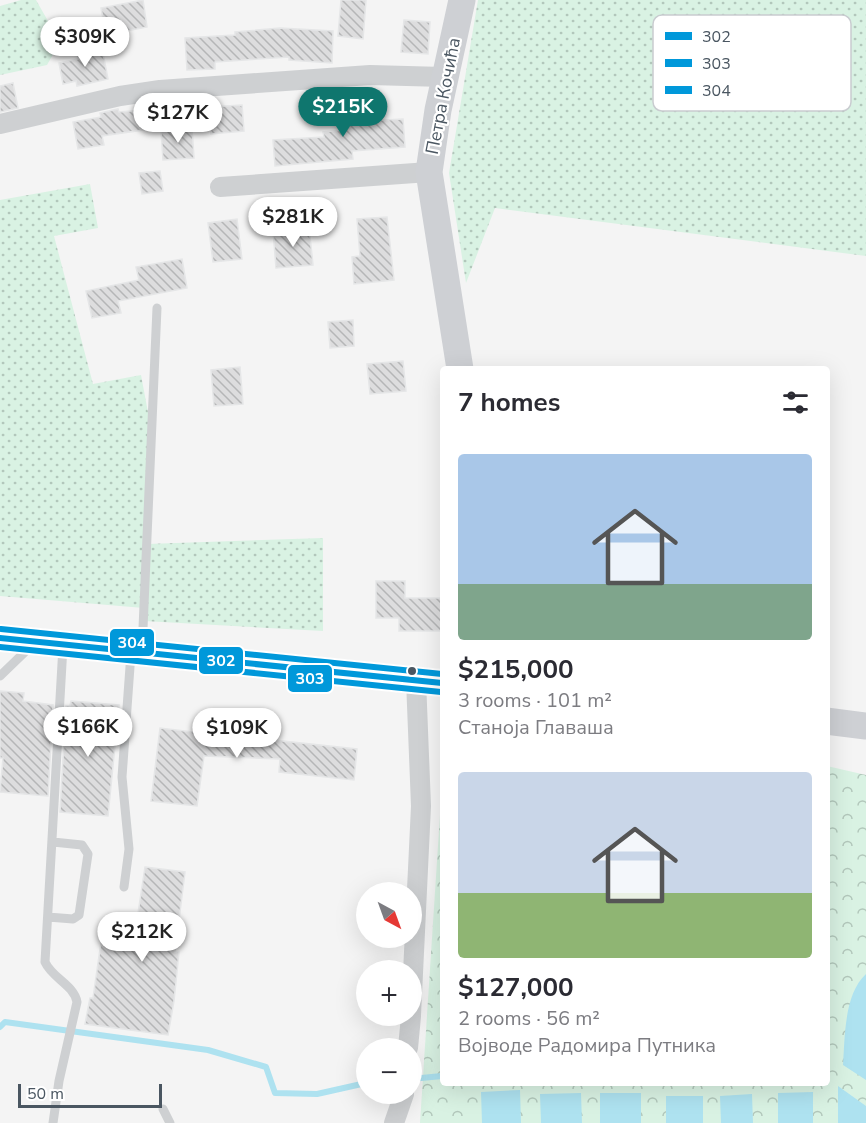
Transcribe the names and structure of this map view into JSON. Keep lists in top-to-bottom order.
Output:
{
  "streets": {
    "main road": ["Петра Кочића"]
  },
  "lines": ["transit line 304", "transit line 302", "transit line 303"],
  "legend": ["302", "303", "304"],
  "scale_bar": "50 m",
  "north": "bottom right",
  "page": {
    "price": [
      "$309K",
      "$215K",
      "$127K",
      "$281K",
      "$166K",
      "$109K",
      "$212K"
    ],
    "heading": "7 homes",
    "list": [
      {
        "name": "$215,000",
        "note": "3 rooms · 101 m² · Станоја Главаша"
      },
      {
        "name": "$127,000",
        "note": "2 rooms · 56 m² · Војводе Радомира Путника"
      }
    ],
    "map_buttons": ["+", "−"],
    "scale": "50 m"
  }
}
